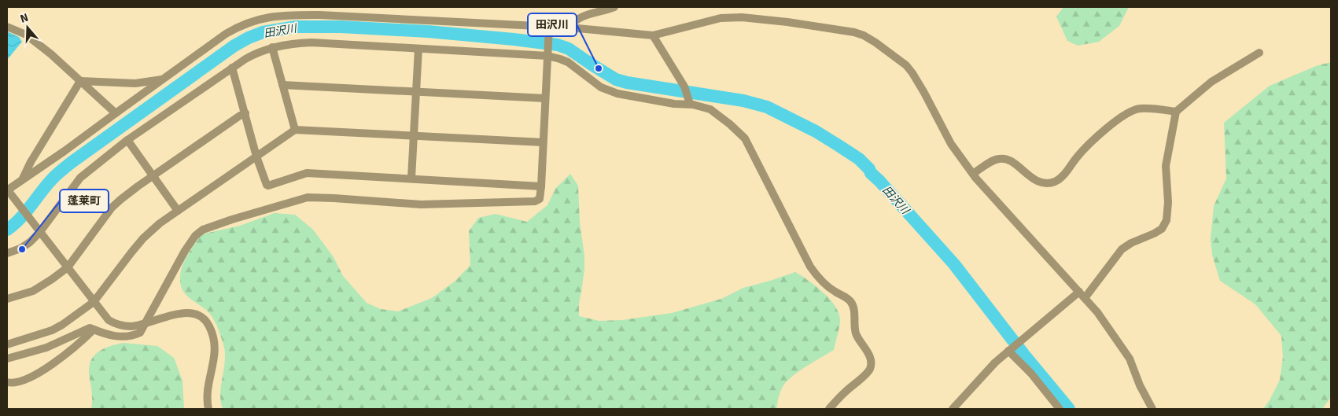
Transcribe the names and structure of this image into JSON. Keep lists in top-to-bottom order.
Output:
{
  "water": ["田沢川"],
  "places": ["田沢川", "蓬莱町"],
  "north": "top"
}
